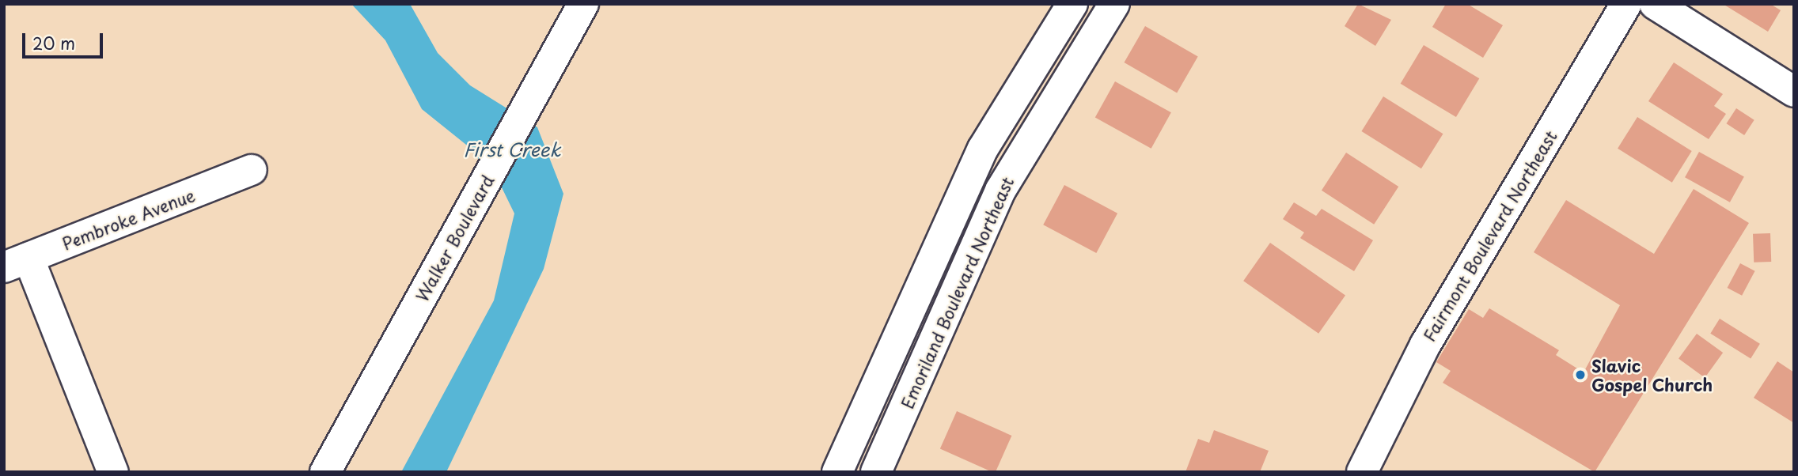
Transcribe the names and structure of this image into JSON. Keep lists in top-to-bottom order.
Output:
{
  "streets": {
    "street": [
      "Pembroke Avenue",
      "Fairmont Boulevard Northeast",
      "Walker Boulevard",
      "Emoriland Boulevard Northeast"
    ]
  },
  "water": ["First Creek"],
  "places": ["Slavic Gospel Church"],
  "scale_bar": "20 m"
}
